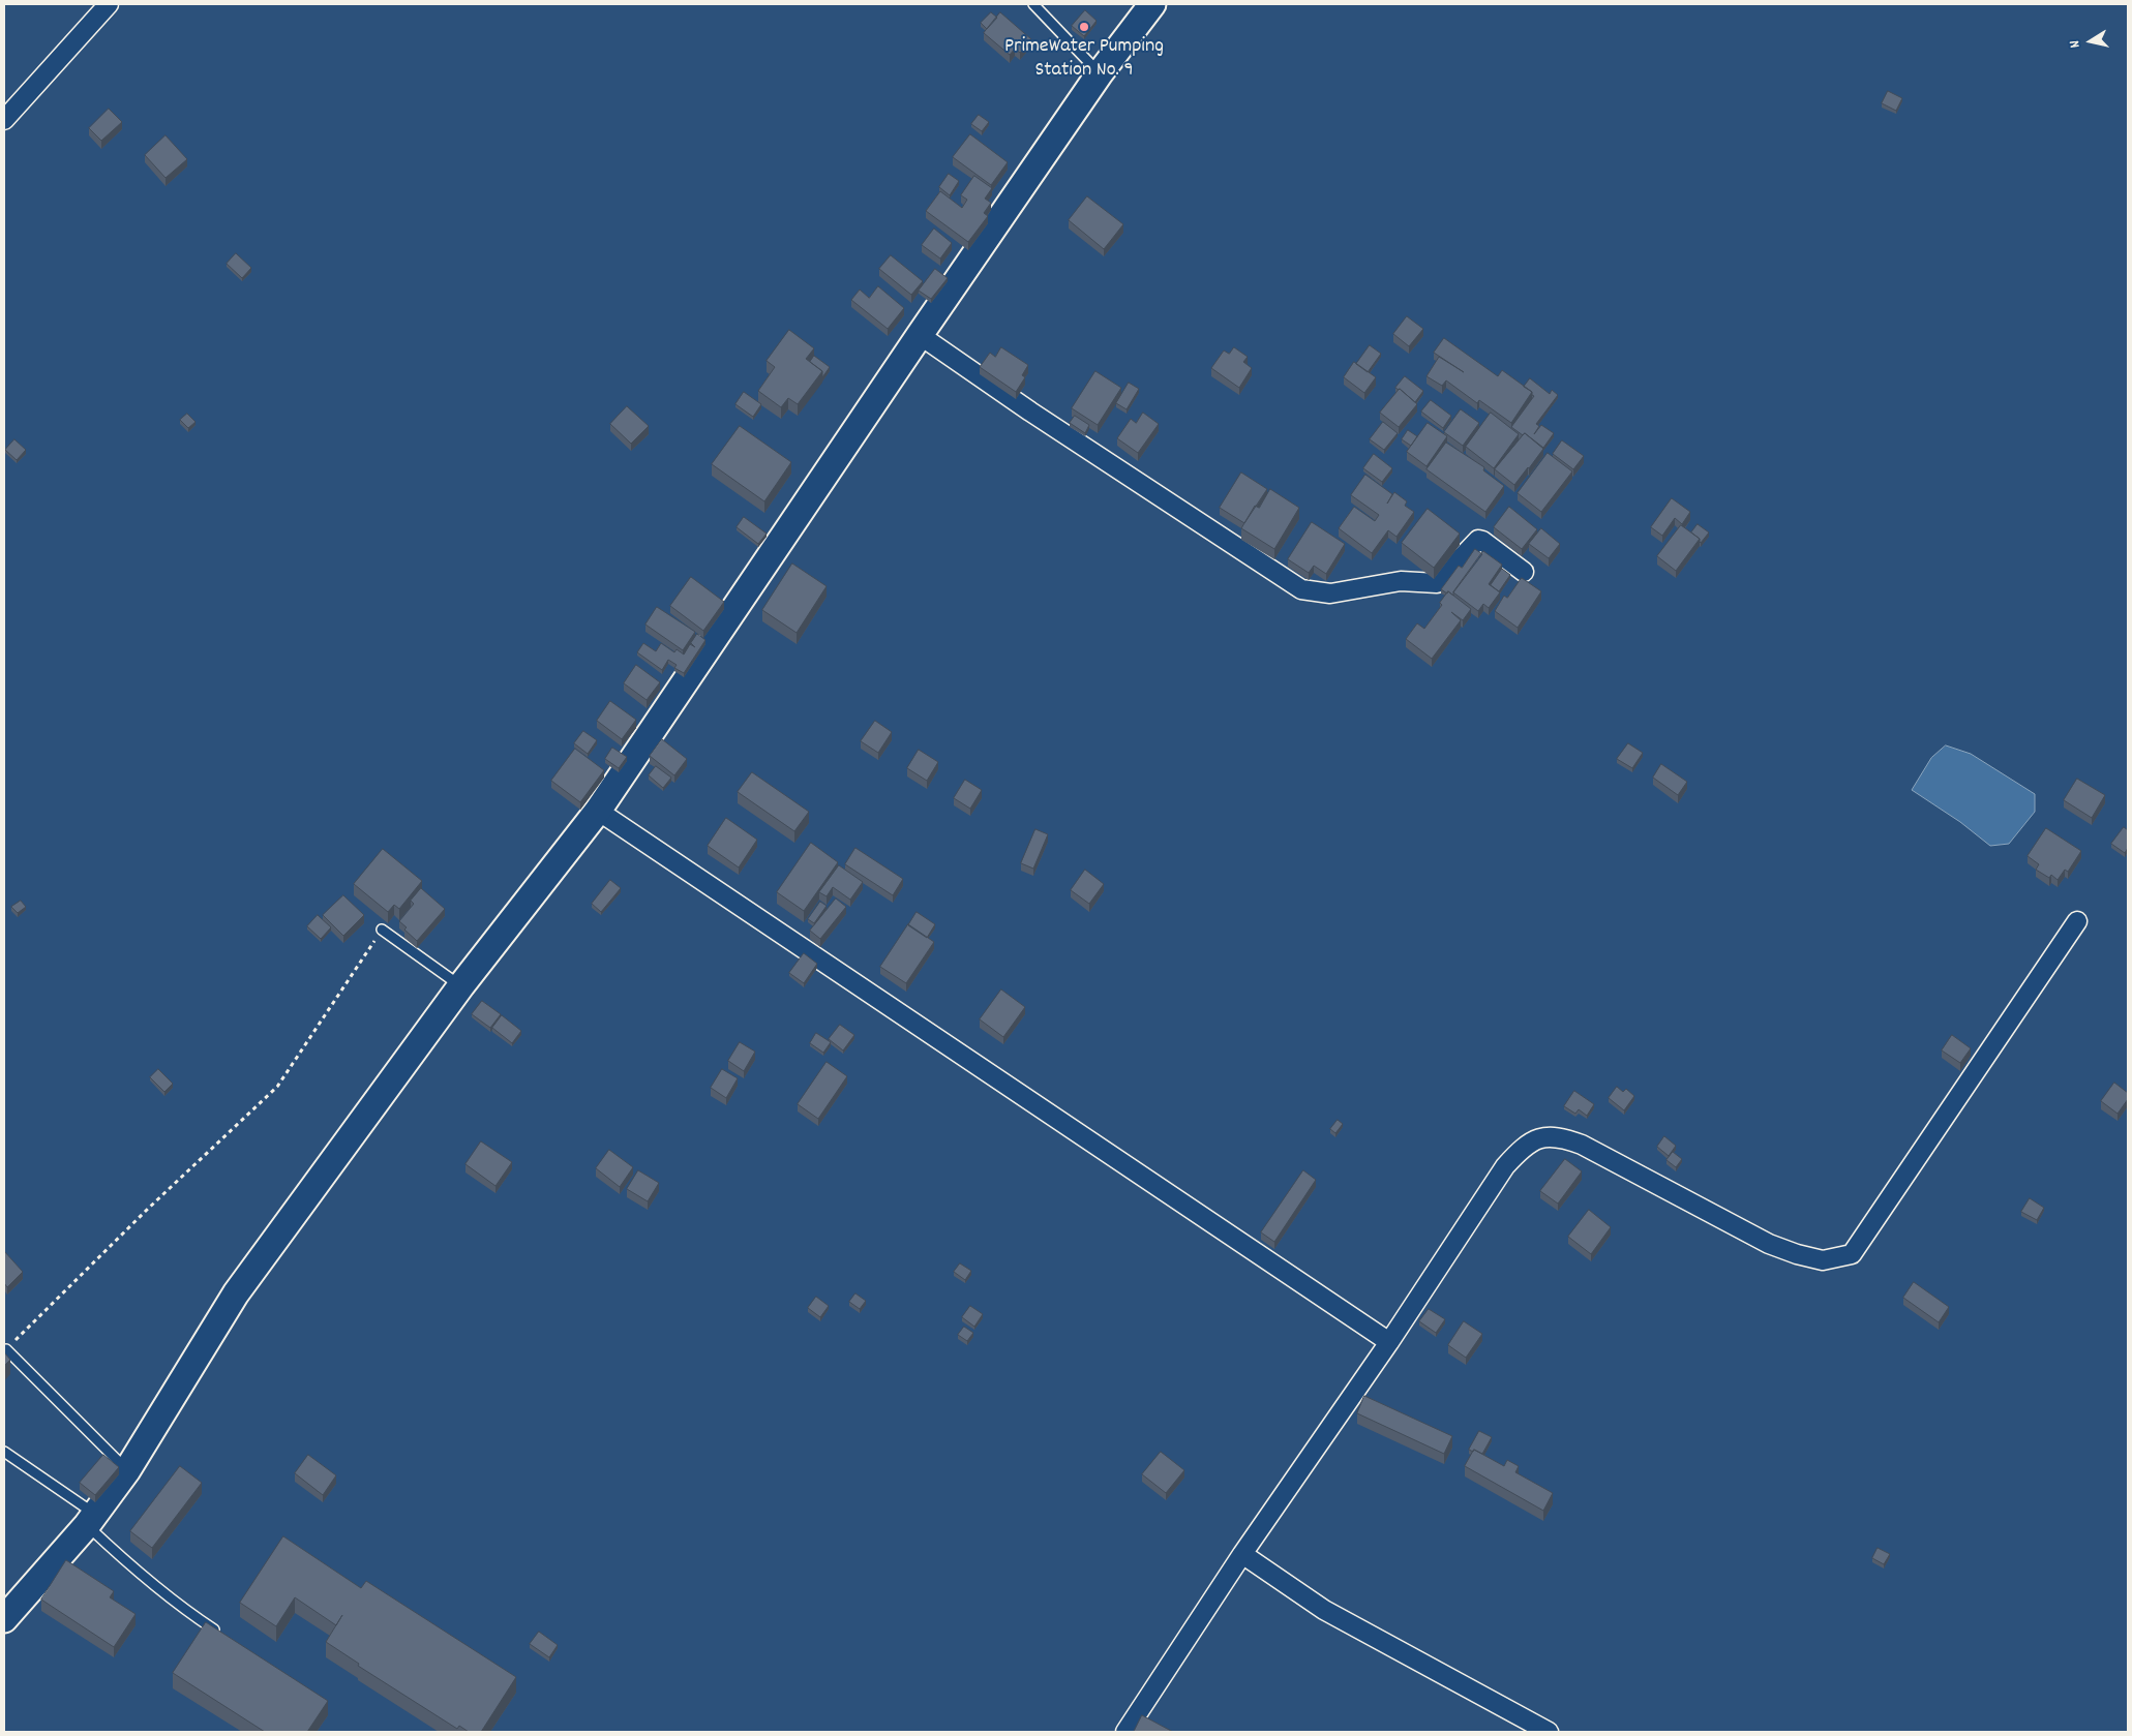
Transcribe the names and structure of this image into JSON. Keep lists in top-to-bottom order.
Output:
{
  "places": ["PrimeWater Pumping Station No. 9"],
  "north": "left"
}
